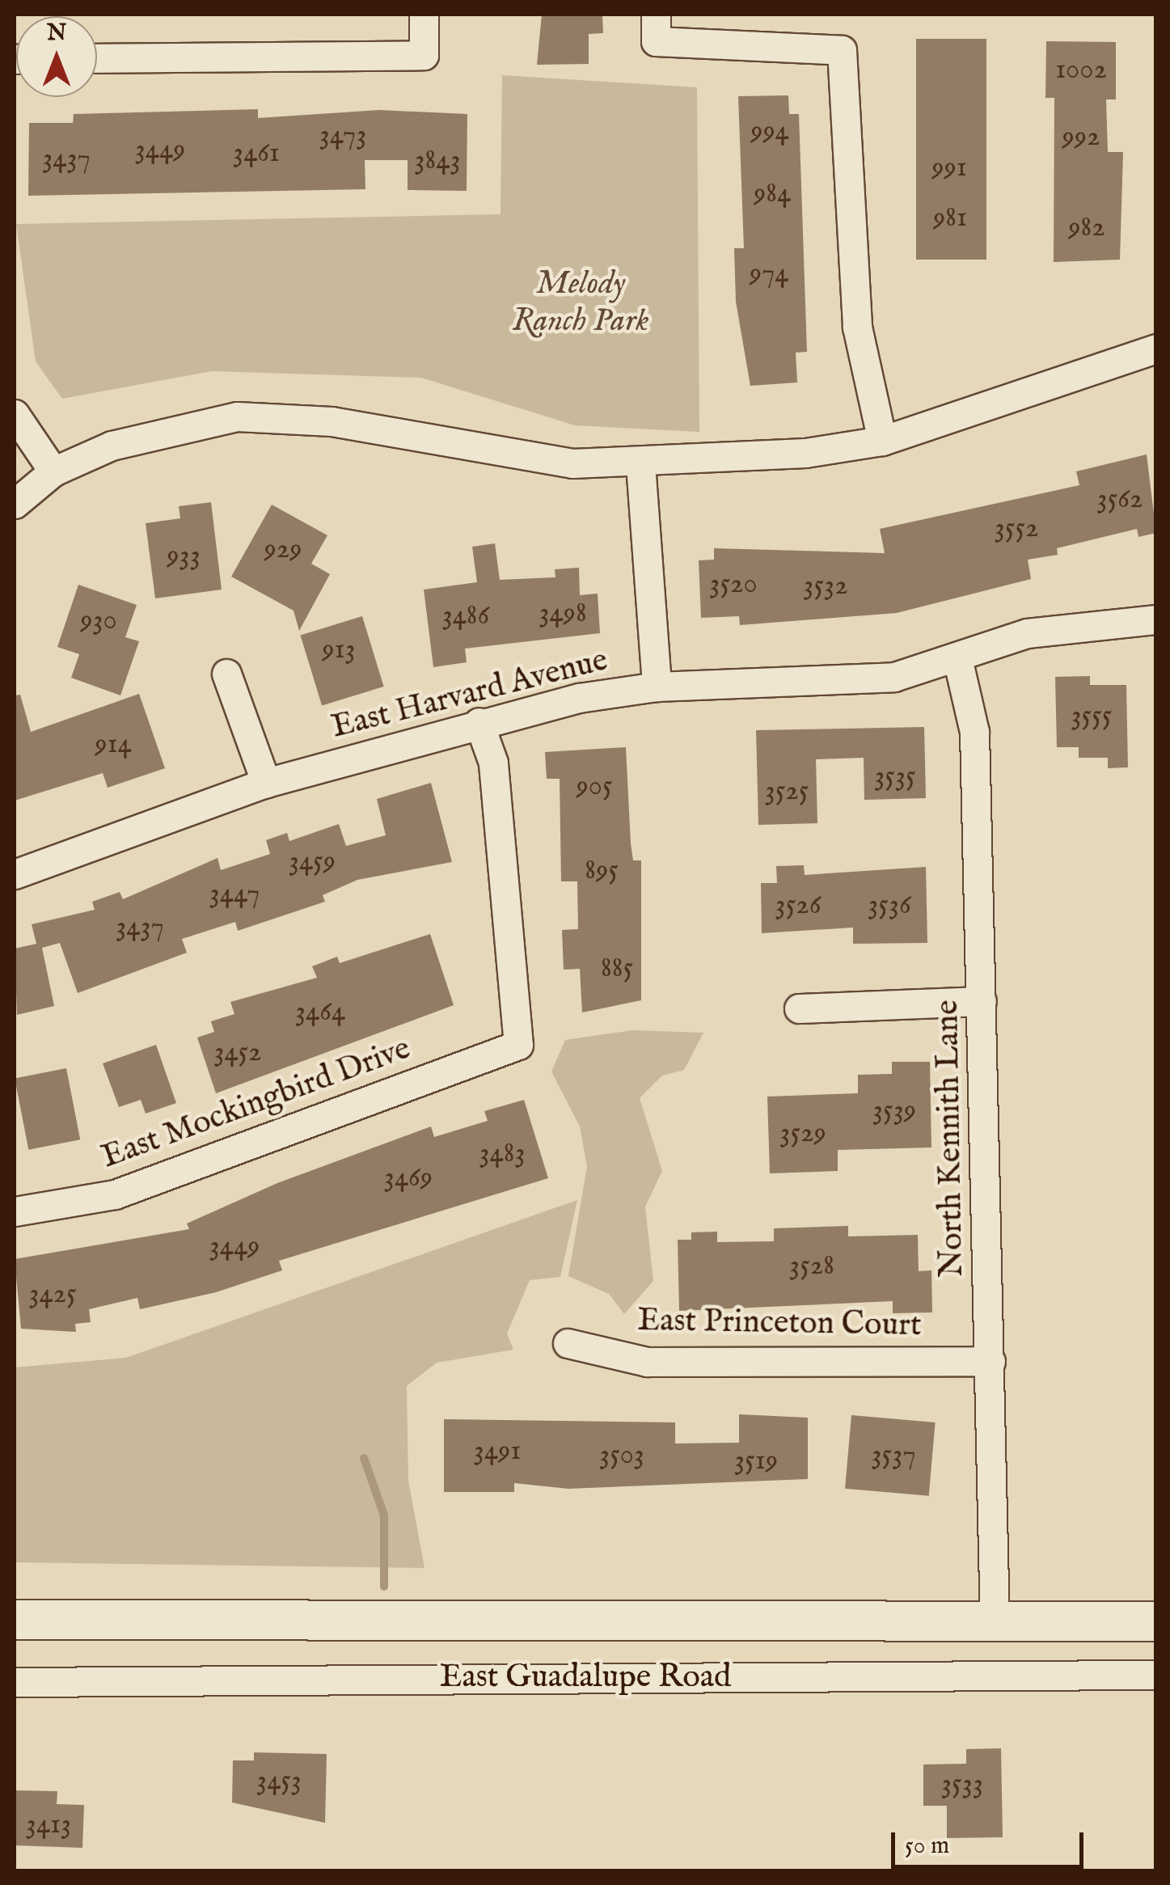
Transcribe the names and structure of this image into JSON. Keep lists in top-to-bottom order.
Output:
{
  "streets": {
    "main road": ["East Guadalupe Road"],
    "street": [
      "East Harvard Avenue",
      "East Mockingbird Drive",
      "North Kennith Lane",
      "East Princeton Court"
    ]
  },
  "crossings": [
    ["East Harvard Avenue", "East Mockingbird Drive"],
    ["East Harvard Avenue", "North Kennith Lane"],
    ["North Kennith Lane", "East Princeton Court"],
    ["North Kennith Lane", "East Guadalupe Road"]
  ],
  "parks": ["Melody Ranch Park"],
  "house_numbers": [
    "1002",
    "994",
    "3473",
    "992",
    "3449",
    "3461",
    "3437",
    "3843",
    "991",
    "984",
    "981",
    "982",
    "974",
    "3562",
    "3552",
    "929",
    "933",
    "3520",
    "3532",
    "3498",
    "3486",
    "930",
    "913",
    "3555",
    "914",
    "3535",
    "905",
    "3525",
    "3459",
    "895",
    "3447",
    "3526",
    "3536",
    "3437",
    "885",
    "3464",
    "3452",
    "3539",
    "3529",
    "3483",
    "3469",
    "3449",
    "3528",
    "3425",
    "3491",
    "3503",
    "3537",
    "3519",
    "3453",
    "3533",
    "3413"
  ],
  "scale_bar": "50 m",
  "north": "top"
}
